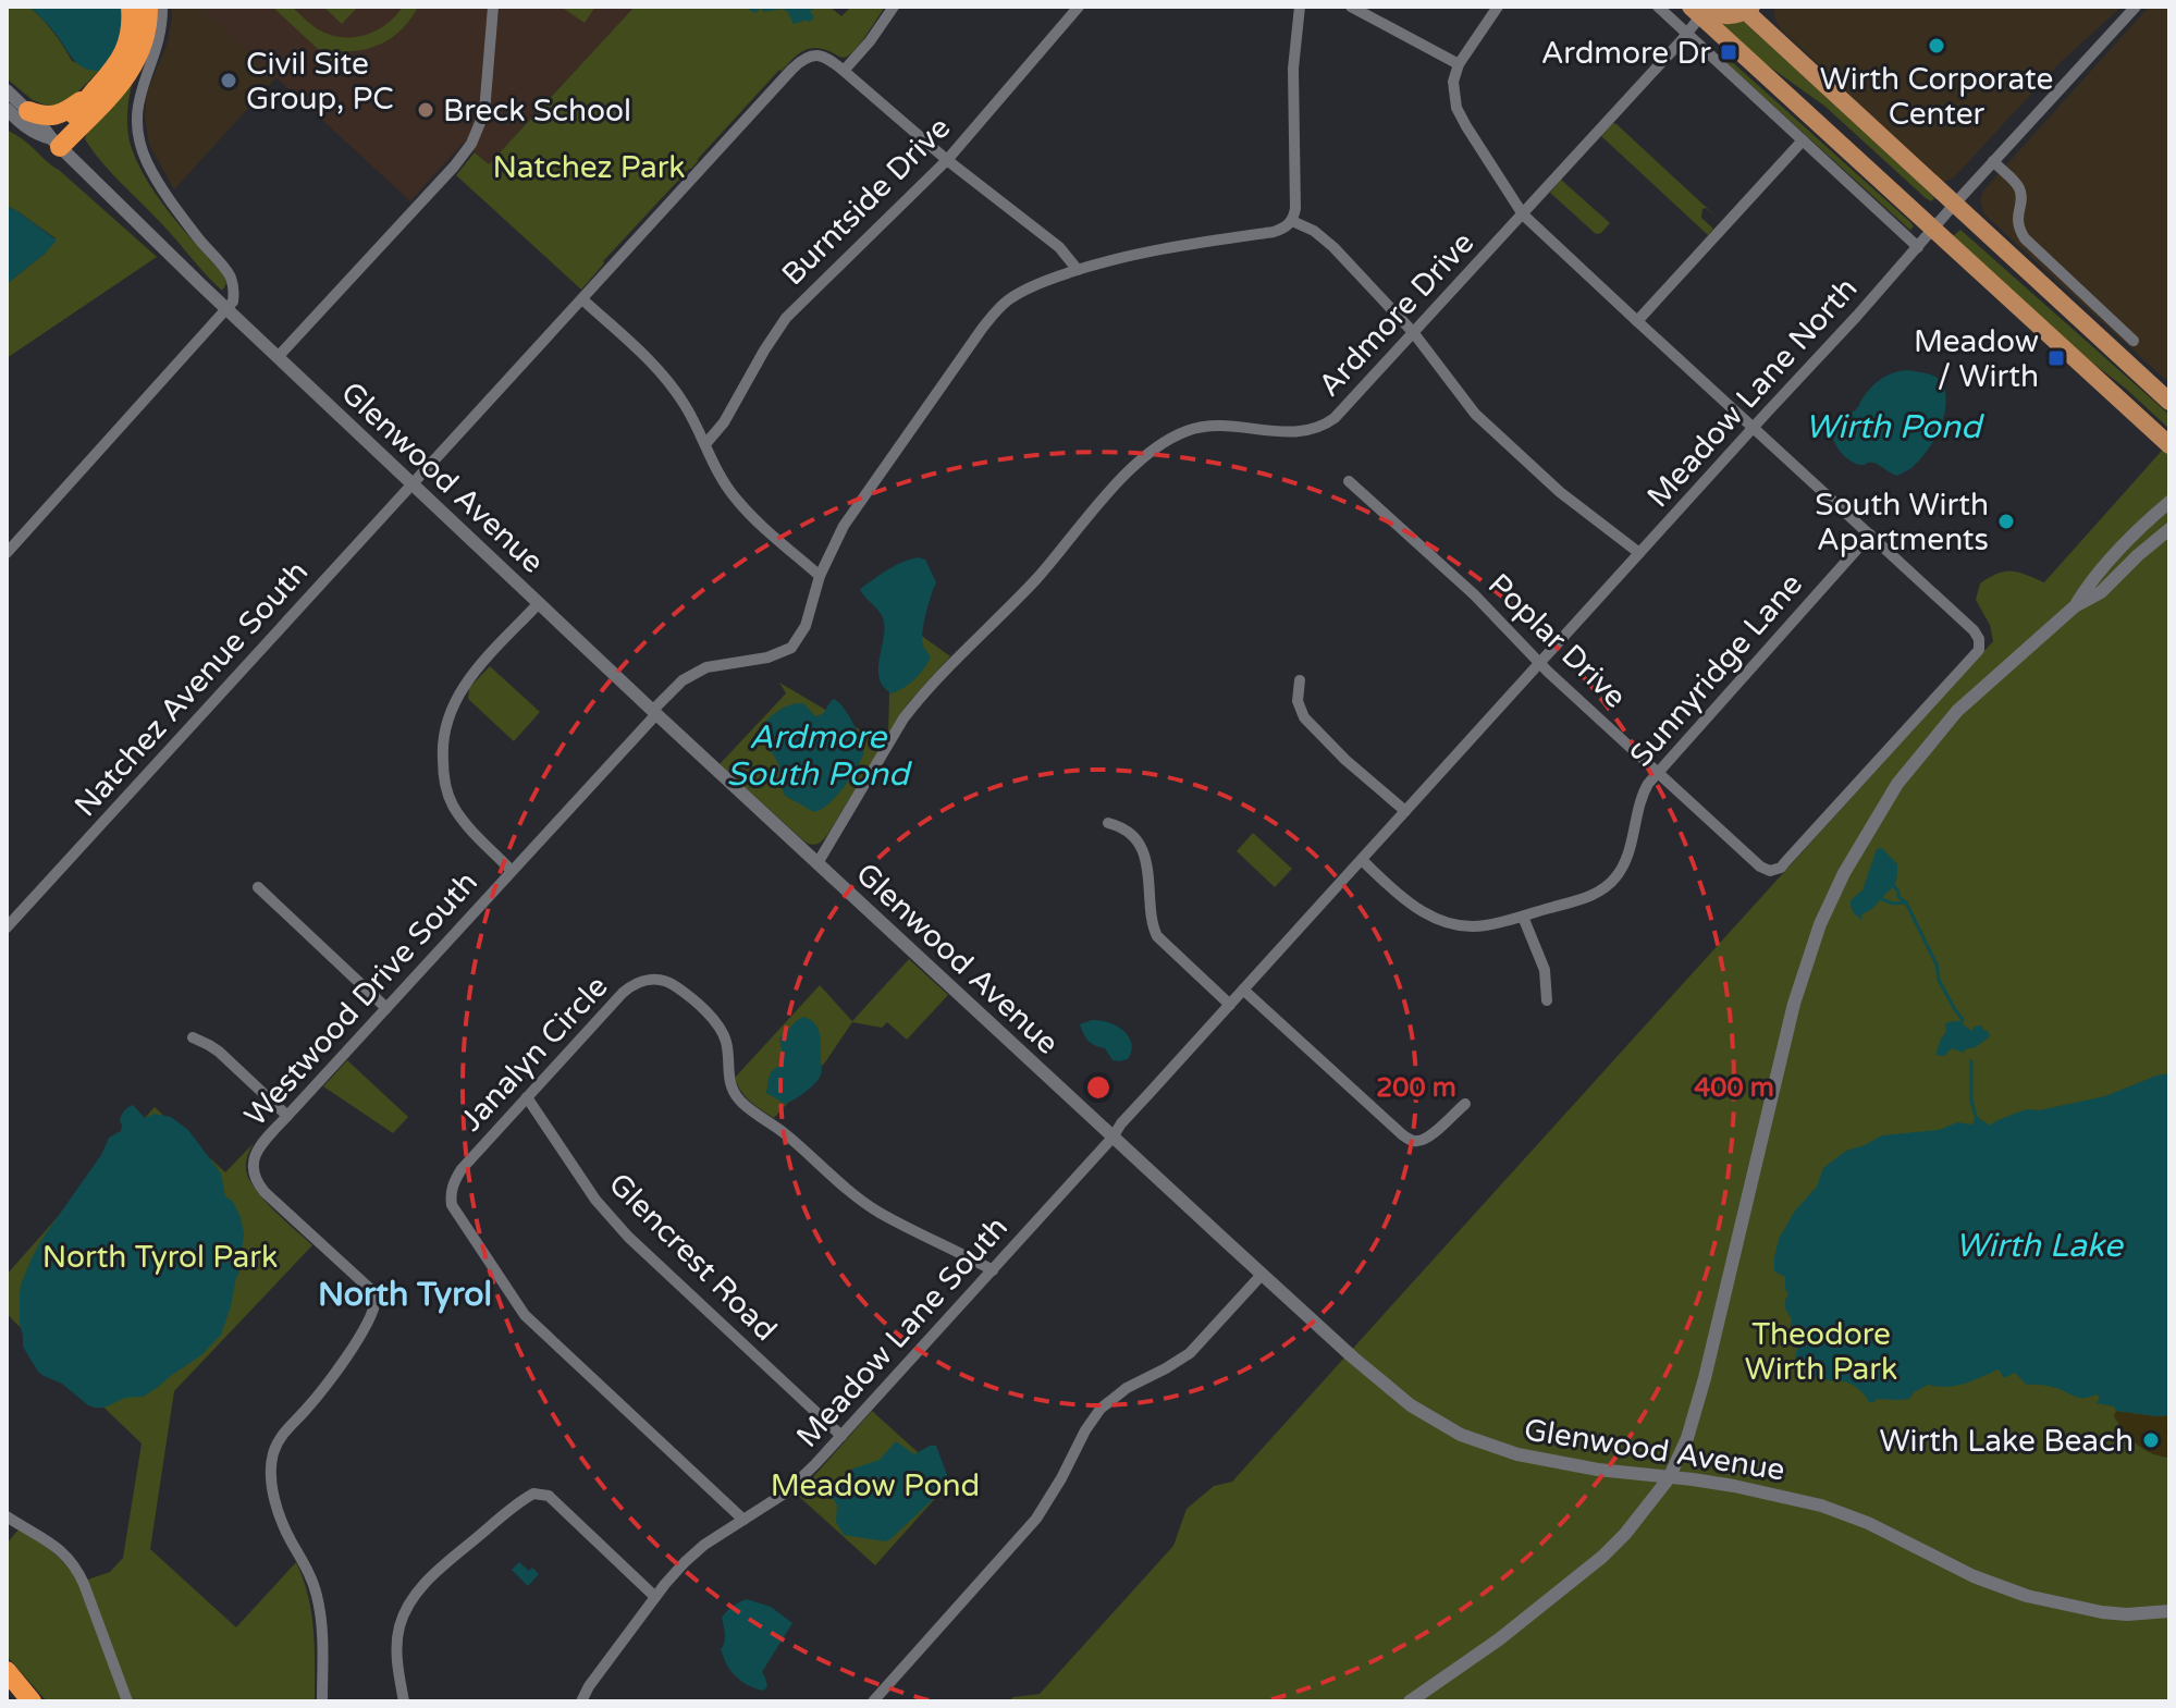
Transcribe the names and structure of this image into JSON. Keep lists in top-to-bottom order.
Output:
{
  "streets": {
    "street": [
      "Burntside Drive",
      "Ardmore Drive",
      "Meadow Lane North",
      "Glenwood Avenue",
      "Poplar Drive",
      "Sunnyridge Lane",
      "Natchez Avenue South",
      "Westwood Drive South",
      "Janalyn Circle",
      "Glencrest Road",
      "Meadow Lane South"
    ]
  },
  "crossings": [
    ["Ardmore Drive", "Glenwood Avenue"],
    ["Meadow Lane North", "Poplar Drive"],
    ["Meadow Lane North", "Sunnyridge Lane"],
    ["Glenwood Avenue", "Natchez Avenue South"],
    ["Glenwood Avenue", "Westwood Drive South"],
    ["Glenwood Avenue", "Meadow Lane South"],
    ["Poplar Drive", "Sunnyridge Lane"],
    ["Janalyn Circle", "Glencrest Road"],
    ["Janalyn Circle", "Meadow Lane South"],
    ["Glencrest Road", "Meadow Lane South"]
  ],
  "districts": ["North Tyrol"],
  "water": ["Wirth Pond", "Ardmore South Pond", "Wirth Lake"],
  "parks": [
    "Natchez Park",
    "North Tyrol Park",
    "Theodore Wirth Park",
    "Meadow Pond"
  ],
  "places": {
    "other": [
      "Wirth Corporate Center",
      "Civil Site Group, PC",
      "Breck School",
      "South Wirth Apartments",
      "Wirth Lake Beach"
    ],
    "transit": ["Ardmore Dr", "Meadow / Wirth"]
  },
  "rings": ["200 m", "400 m"]
}
